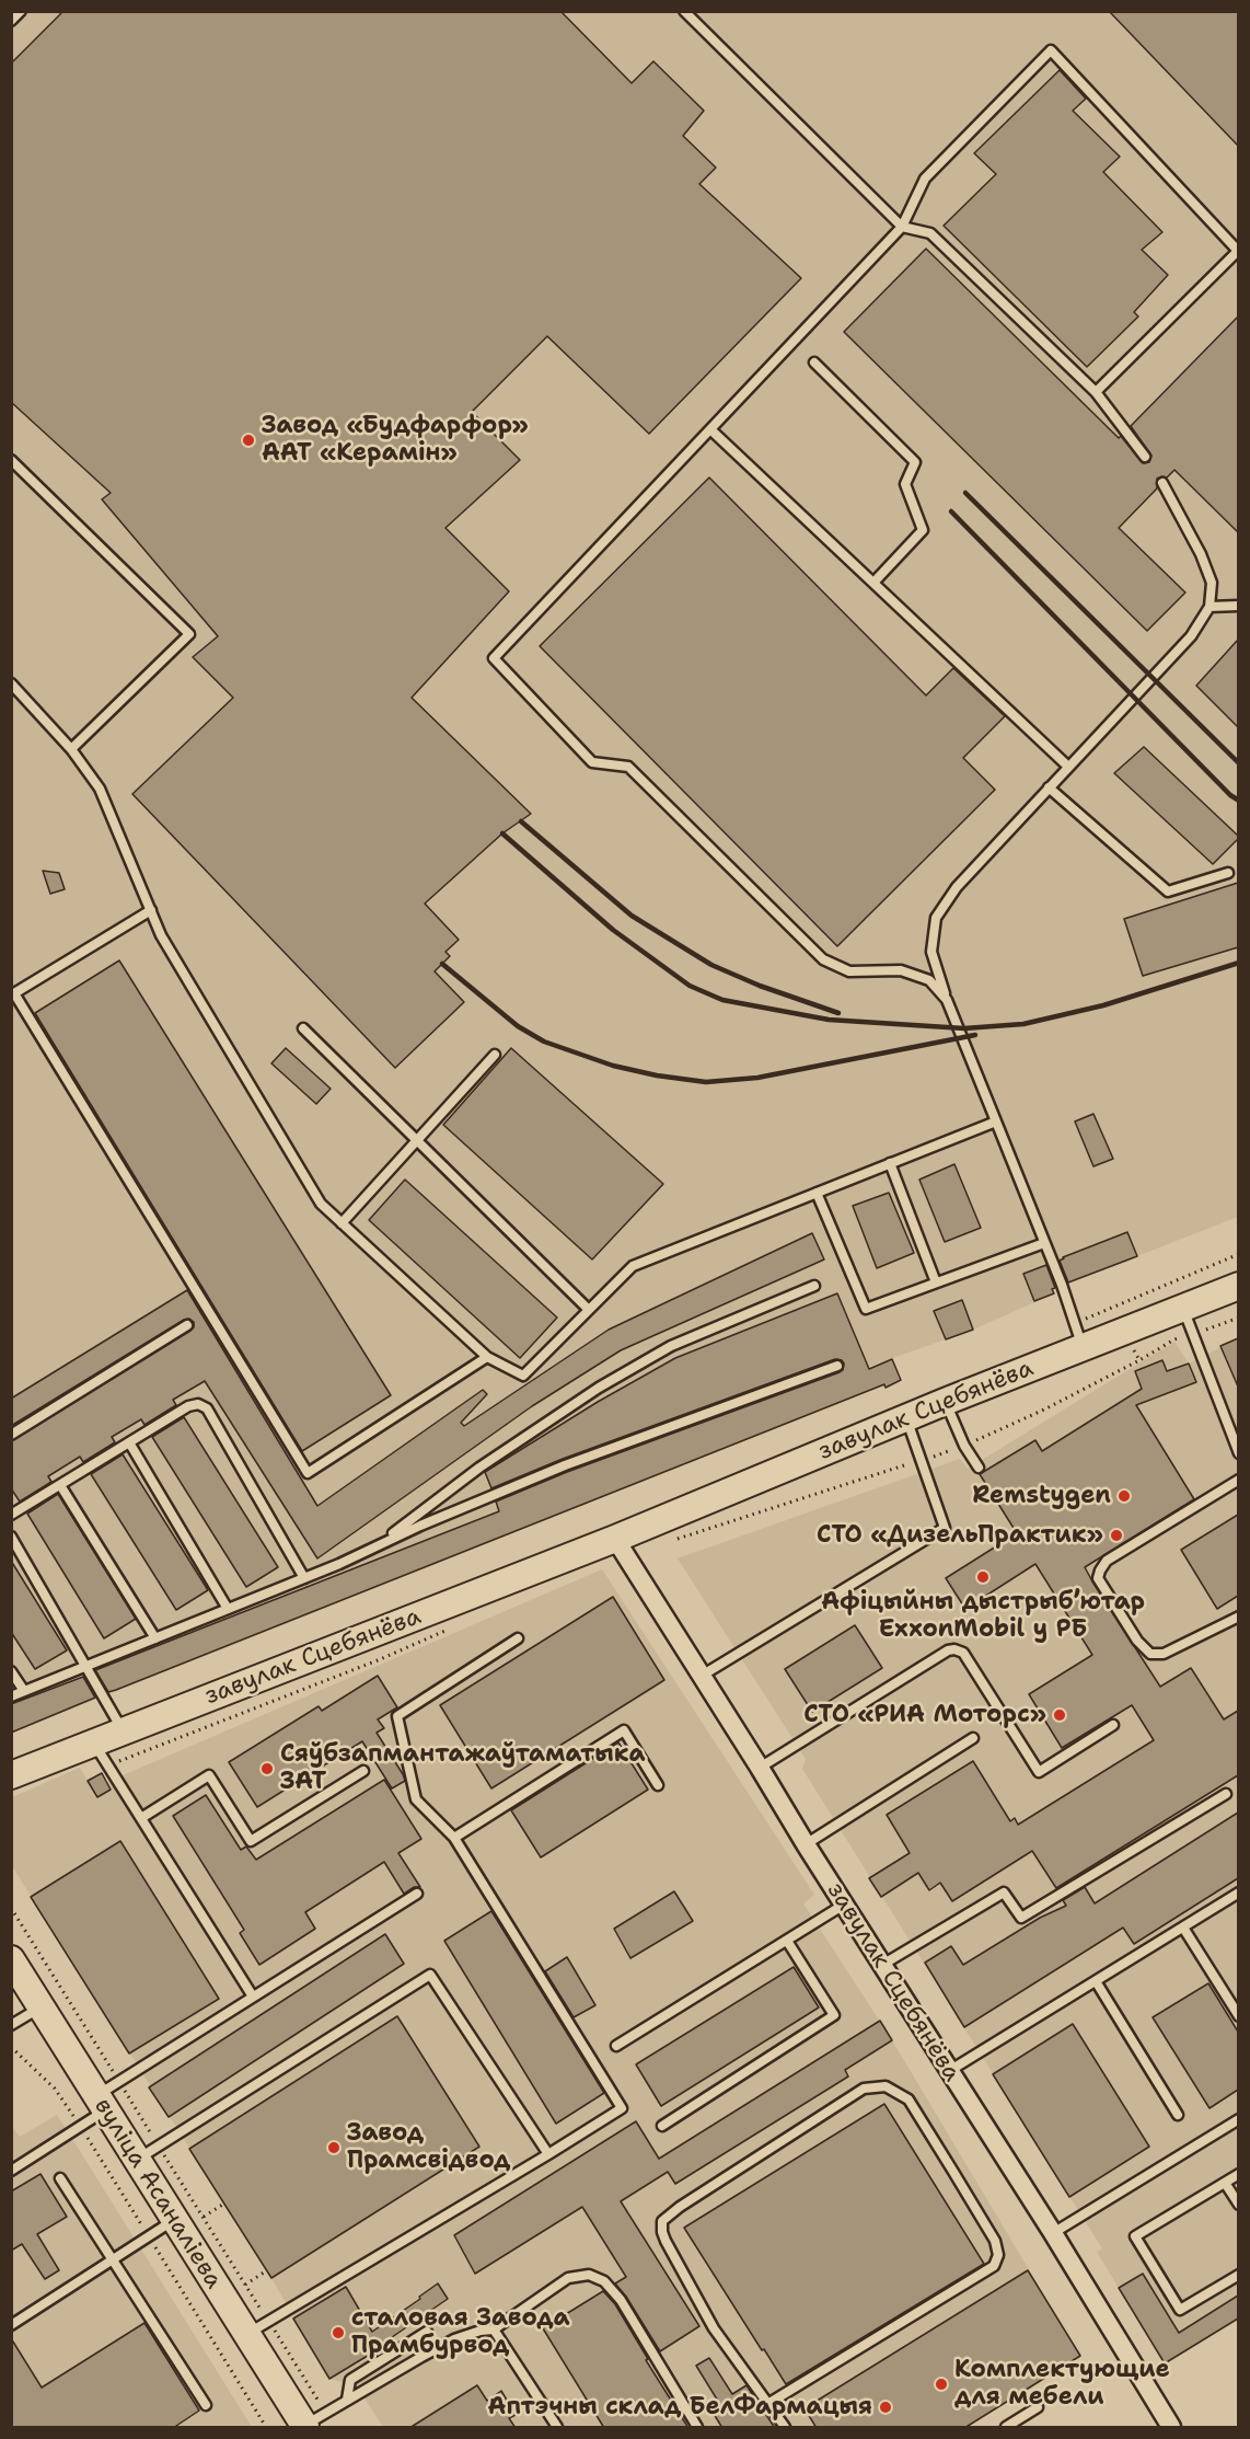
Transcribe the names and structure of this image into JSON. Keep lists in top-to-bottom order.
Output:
{
  "streets": {
    "street": ["завулак Сцебянёва", "вуліца Асаналіева"]
  },
  "places": [
    "Завод «Будфарфор» ААТ «Керамін»",
    "Remstygen",
    "СТО «ДизельПрактик»",
    "Афіцыйны дыстрыбʼютар ExxonMobil у РБ",
    "СТО «РИА Моторс»",
    "Сяўбзапмантажаўтаматыка ЗАТ",
    "Завод Прамсвідвод",
    "сталовая Завода Прамбурвод",
    "Комплектующие для мебели",
    "Аптэчны склад БелФармацыя"
  ]
}
